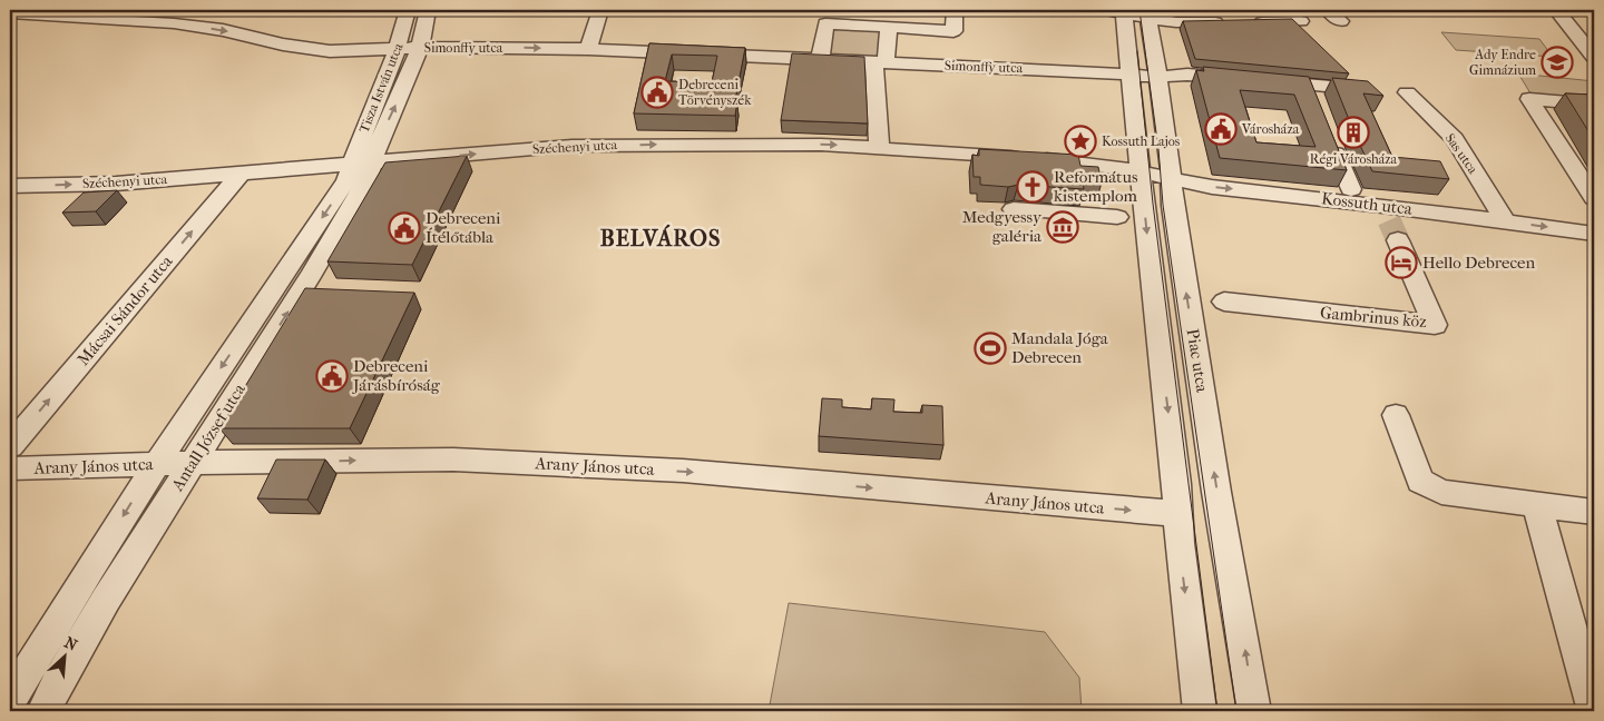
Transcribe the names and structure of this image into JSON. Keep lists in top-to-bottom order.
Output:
{
  "streets": {
    "street": [
      "Simonffy utca",
      "Tisza István utca",
      "Széchenyi utca",
      "Sas utca",
      "Kossuth utca",
      "Mácsai Sándor utca",
      "Gambrinus köz",
      "Piac utca",
      "Antall József utca",
      "Arany János utca"
    ]
  },
  "crossings": [
    ["Simonffy utca", "Tisza István utca"],
    ["Simonffy utca", "Piac utca"],
    ["Tisza István utca", "Széchenyi utca"],
    ["Tisza István utca", "Antall József utca"],
    ["Széchenyi utca", "Kossuth utca"],
    ["Széchenyi utca", "Mácsai Sándor utca"],
    ["Széchenyi utca", "Piac utca"],
    ["Széchenyi utca", "Antall József utca"],
    ["Sas utca", "Kossuth utca"],
    ["Kossuth utca", "Piac utca"],
    ["Piac utca", "Arany János utca"],
    ["Antall József utca", "Arany János utca"]
  ],
  "one_way": [
    "Simonffy utca",
    "Széchenyi utca",
    "Mácsai Sándor utca",
    "Arany János utca"
  ],
  "districts": ["BELVÁROS"],
  "places": {
    "school or university": ["Ady Endre Gimnázium"],
    "public building": [
      "Debreceni Törvényszék",
      "Városháza",
      "Debreceni Ítélőtábla",
      "Debreceni Járásbíróság"
    ],
    "building": ["Régi Városháza"],
    "place": ["Kossuth Lajos"],
    "church": ["Református kistemplom"],
    "museum": ["Medgyessy galéria"],
    "hotel": ["Hello Debrecen"],
    "sports": ["Mandala Jóga Debrecen"]
  },
  "north": "top right"
}
